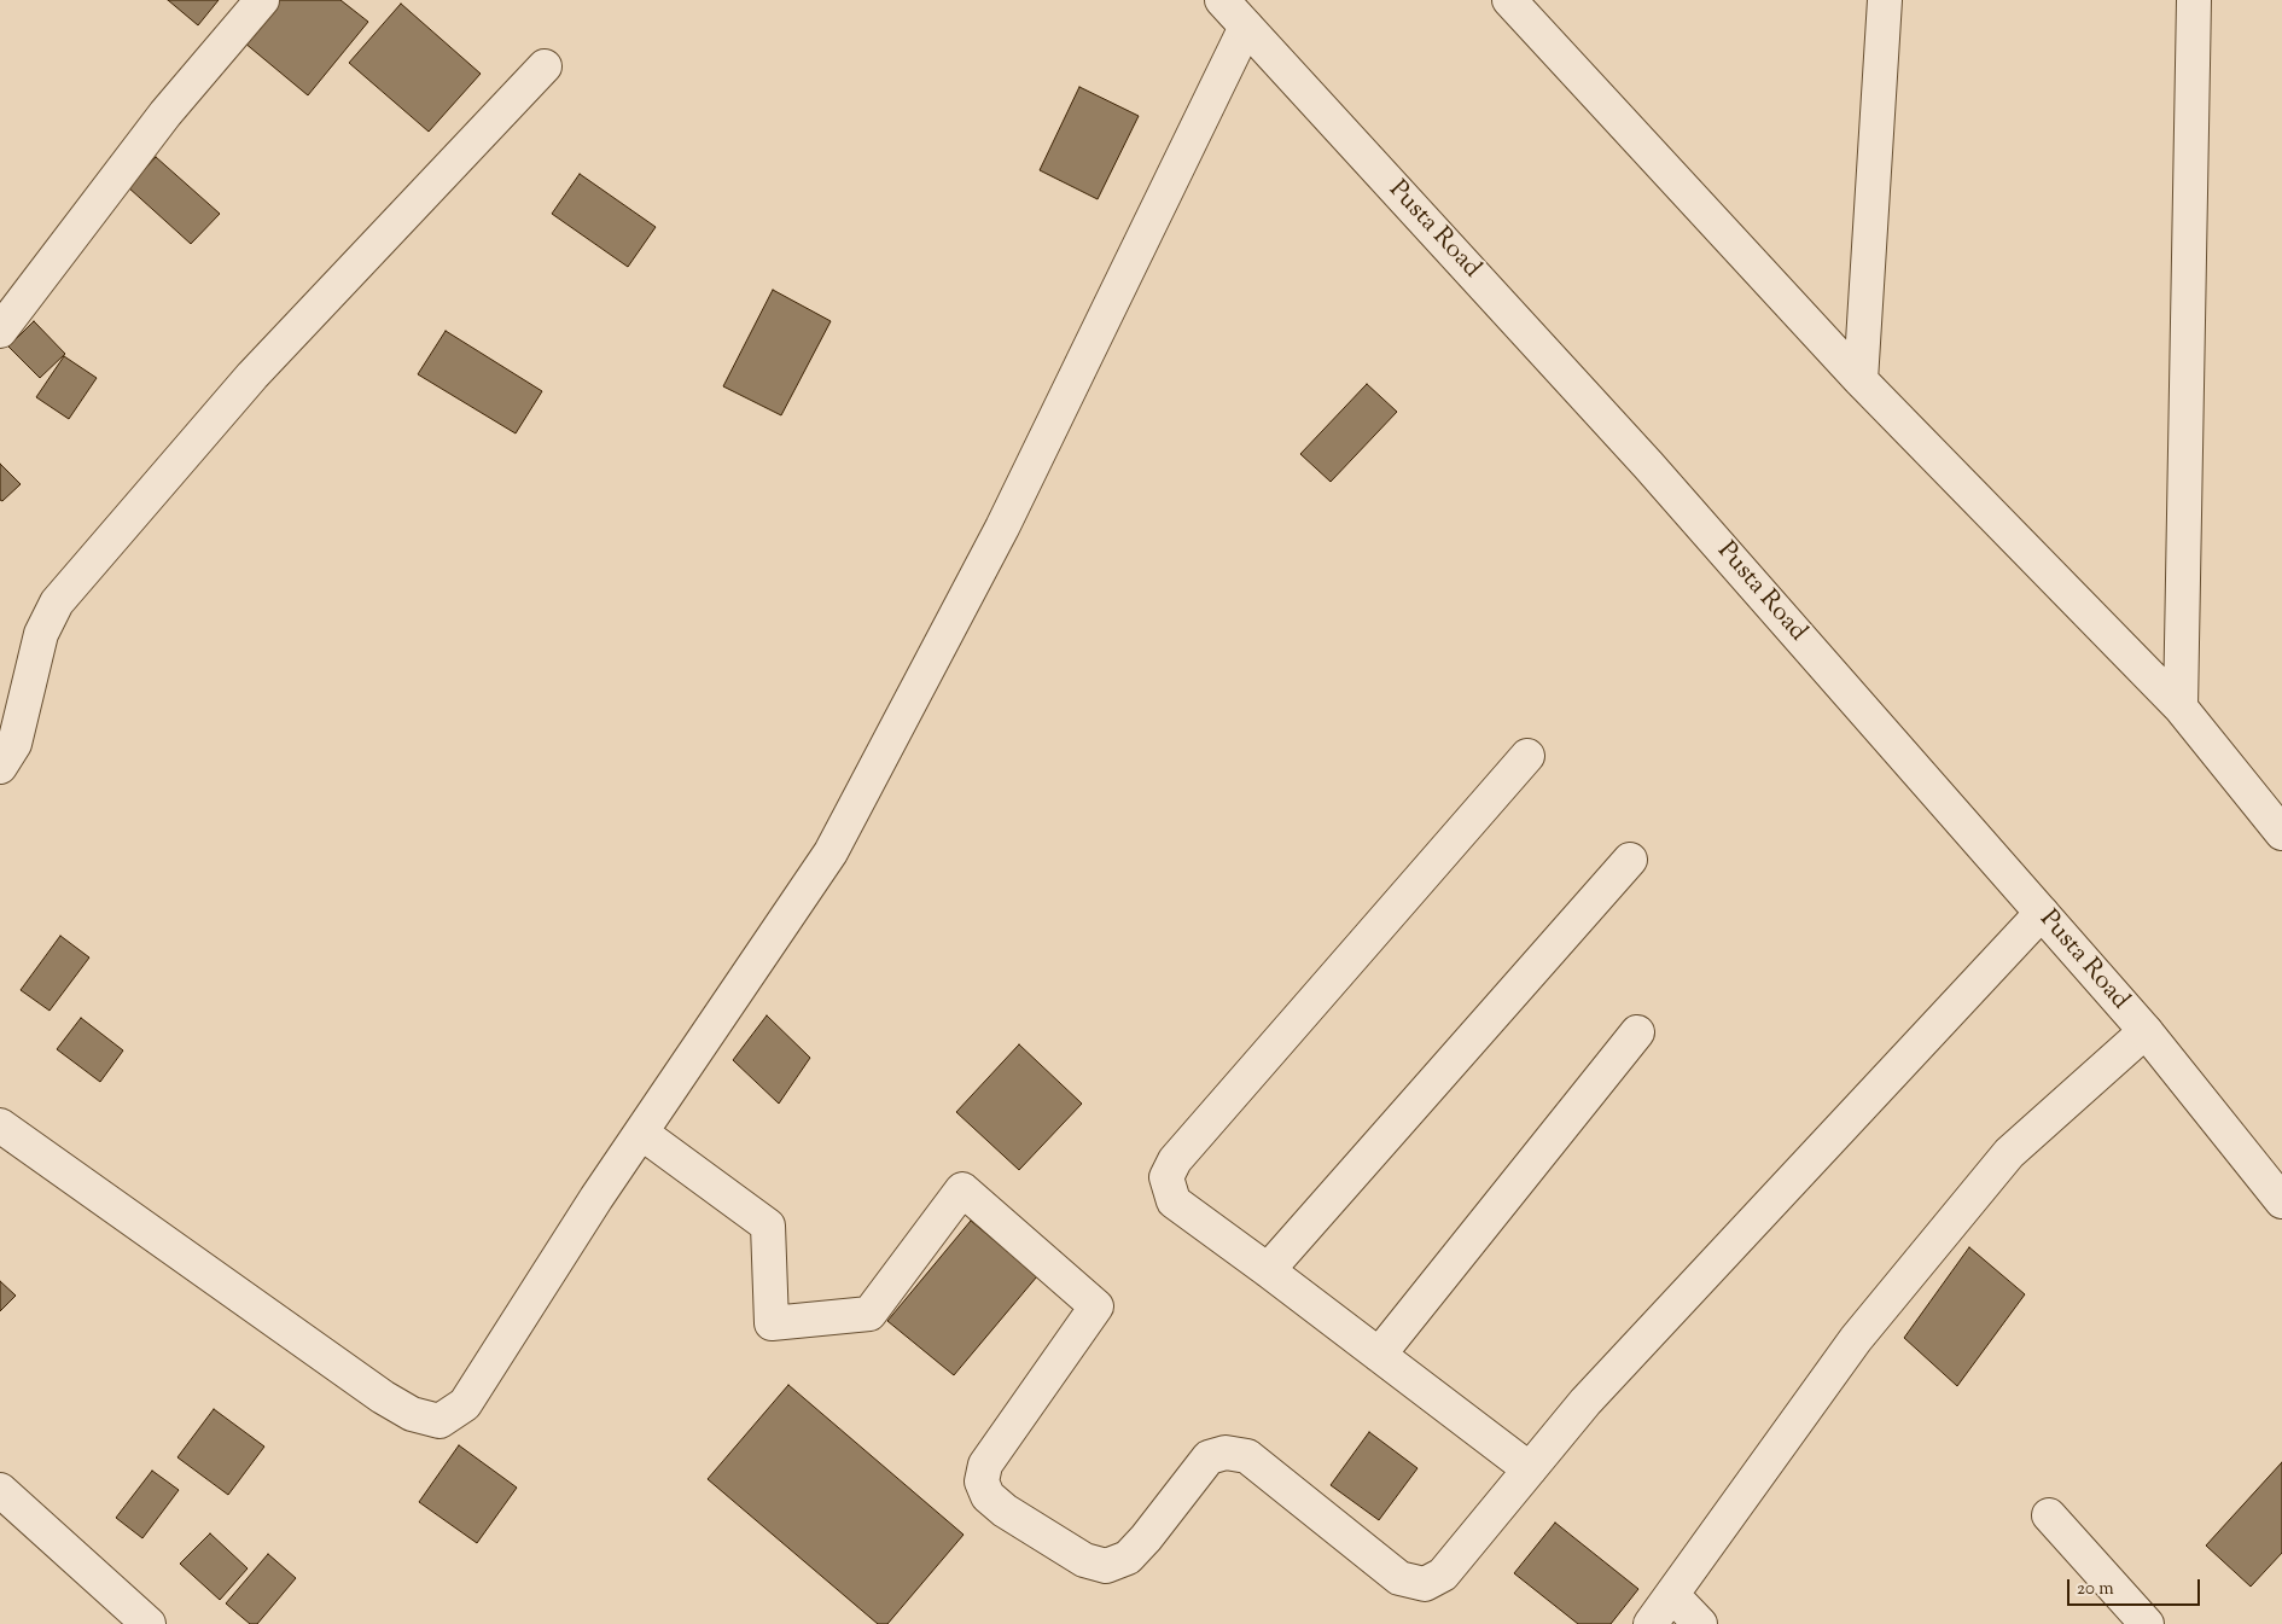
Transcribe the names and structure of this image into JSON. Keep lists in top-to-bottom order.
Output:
{
  "streets": {
    "street": ["Pusta Road"]
  },
  "scale_bar": "20 m"
}
